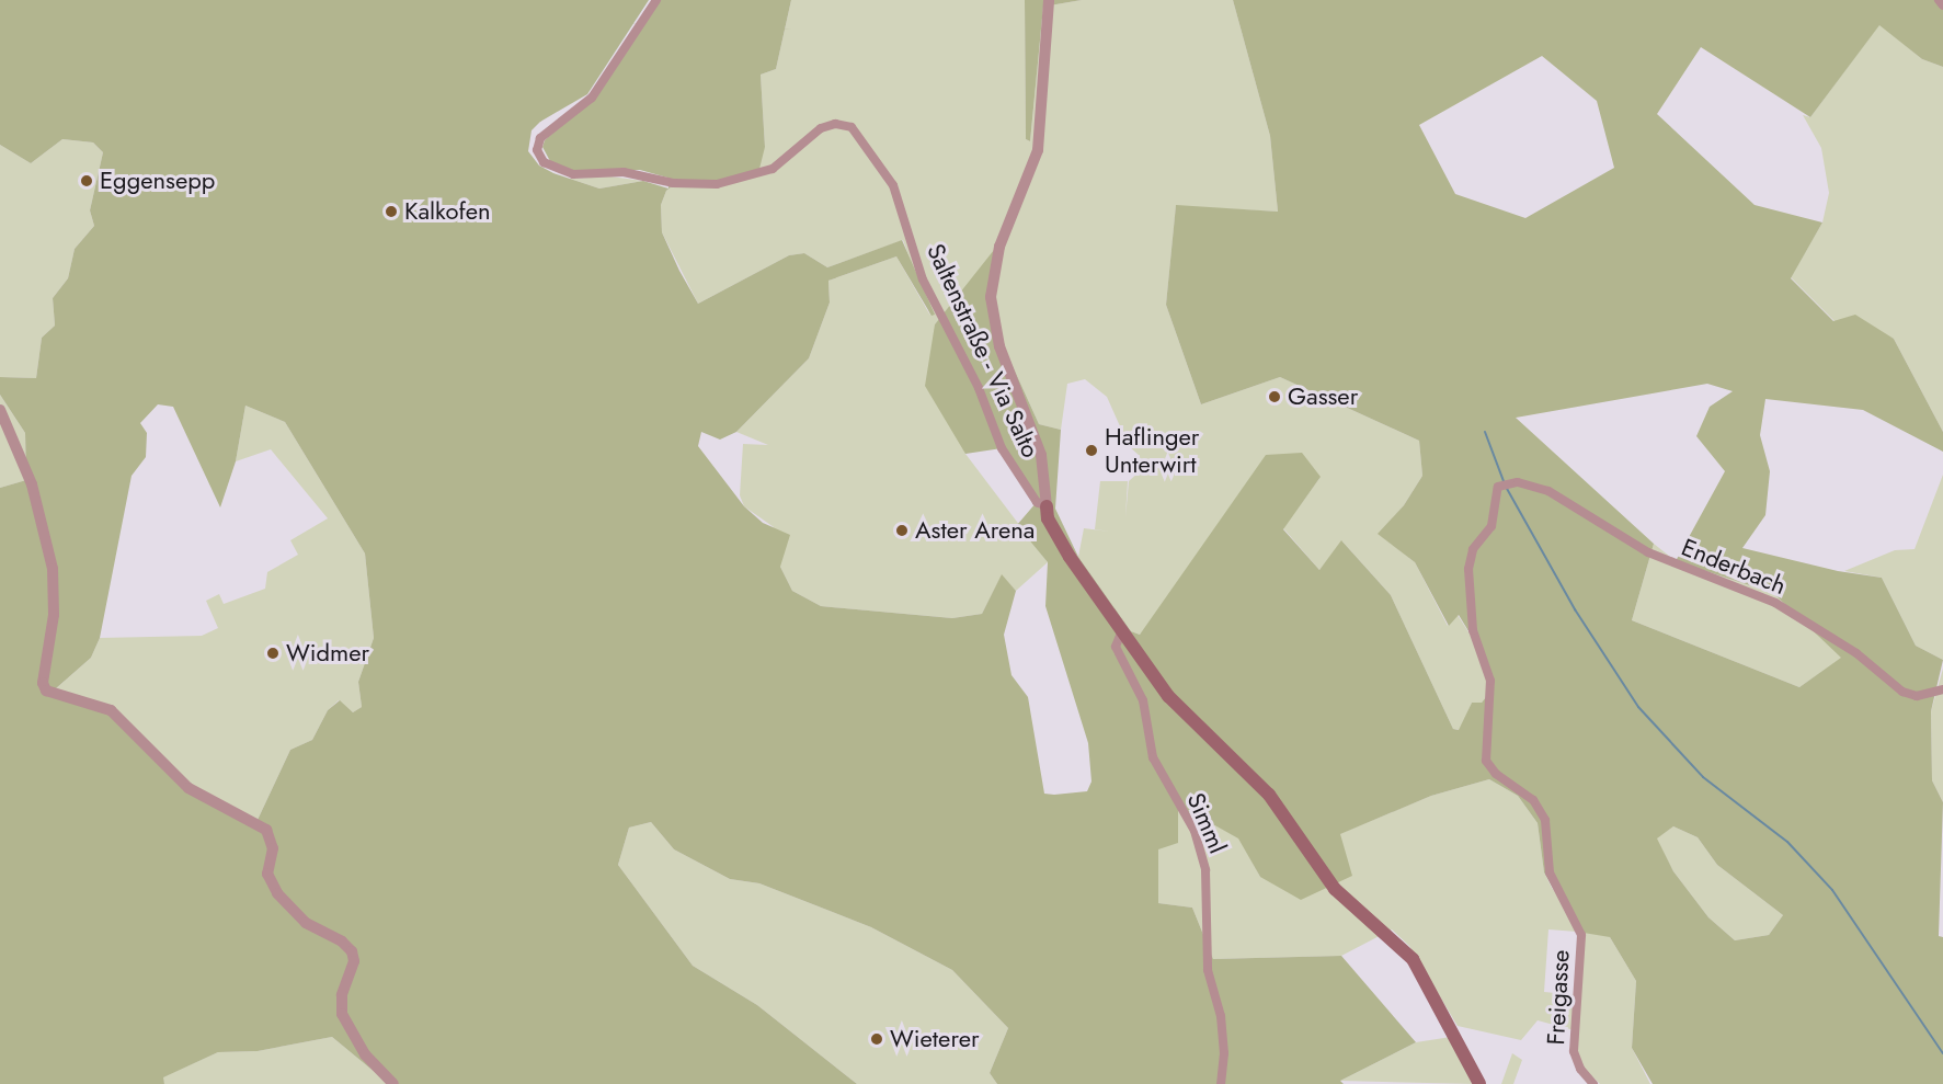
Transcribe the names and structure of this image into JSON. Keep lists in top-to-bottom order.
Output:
{
  "streets": {
    "street": [
      "Saltenstraße - Via Salto",
      "Enderbach",
      "Simml",
      "Freigasse"
    ]
  },
  "crossings": [
    ["Enderbach", "Freigasse"]
  ],
  "places": [
    "Eggensepp",
    "Kalkofen",
    "Gasser",
    "Haflinger Unterwirt",
    "Aster Arena",
    "Widmer",
    "Wieterer"
  ]
}
